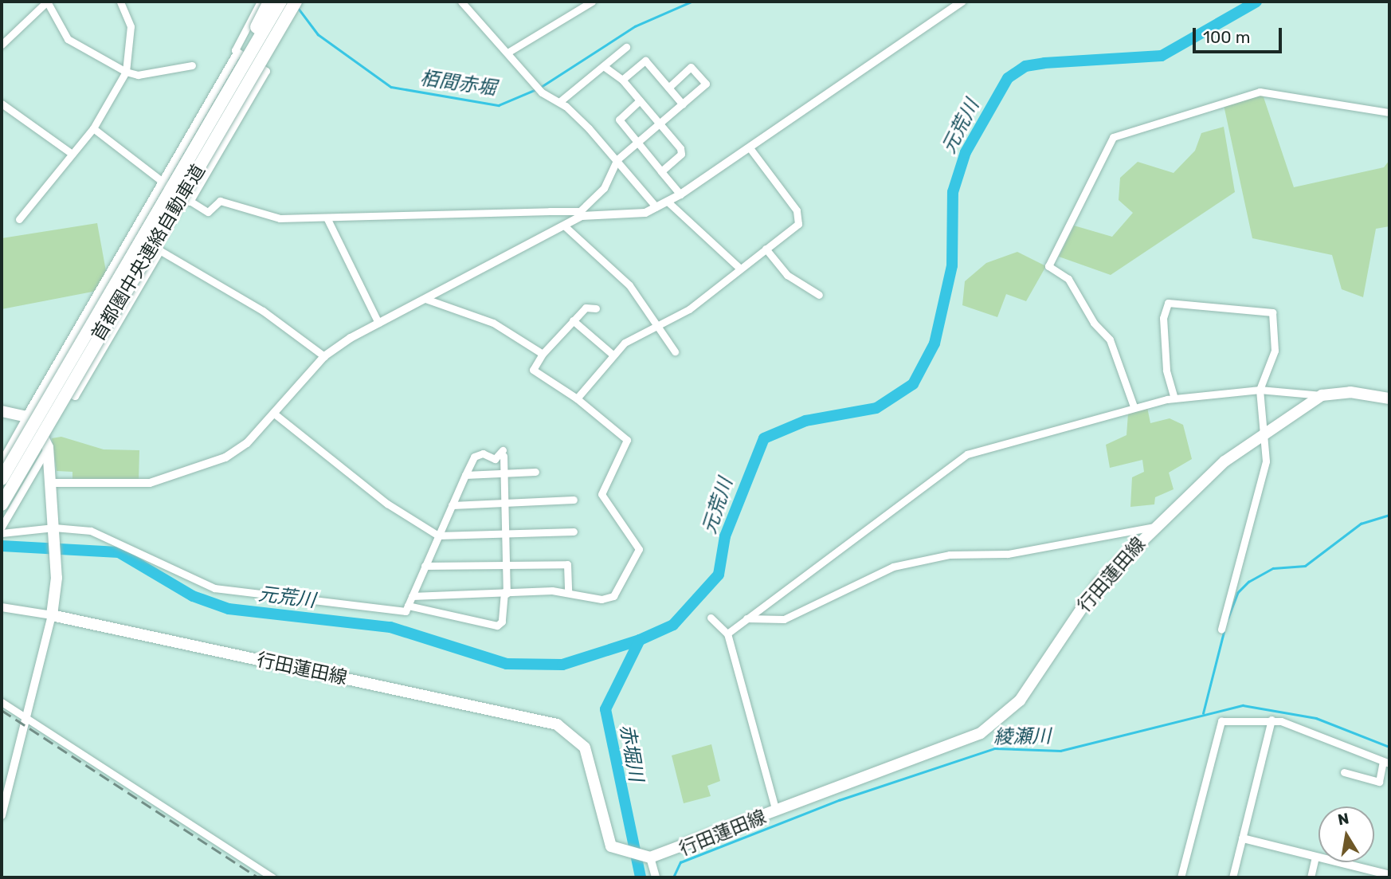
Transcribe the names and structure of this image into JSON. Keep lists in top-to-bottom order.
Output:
{
  "streets": {
    "highway": ["首都圏中央連絡自動車道"],
    "main road": ["行田蓮田線"]
  },
  "water": [
    "栢間赤堀",
    "元荒川",
    "綾瀬川",
    "赤堀川"
  ],
  "scale_bar": "100 m",
  "north": "top"
}
